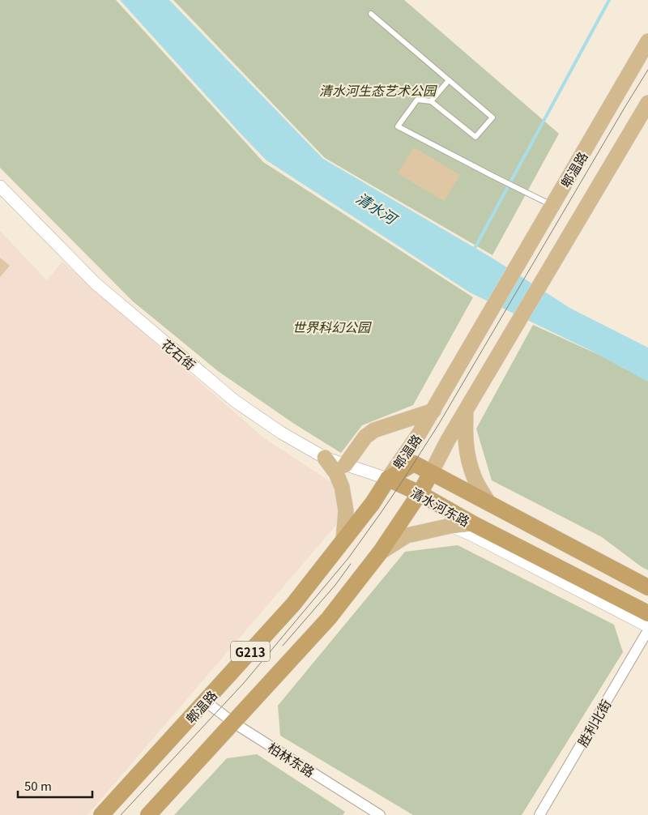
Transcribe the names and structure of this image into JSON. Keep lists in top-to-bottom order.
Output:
{
  "streets": {
    "highway": ["郫温路", "清水河东路", "G213"],
    "street": ["花石街", "胜利北街", "柏林东路"]
  },
  "crossings": [
    ["郫温路", "花石街"],
    ["郫温路", "清水河东路"],
    ["郫温路", "柏林东路"],
    ["花石街", "清水河东路"],
    ["清水河东路", "G213"],
    ["G213", "柏林东路"]
  ],
  "water": ["清水河"],
  "parks": ["清水河生态艺术公园", "世界科幻公园"],
  "scale_bar": "50 m"
}
